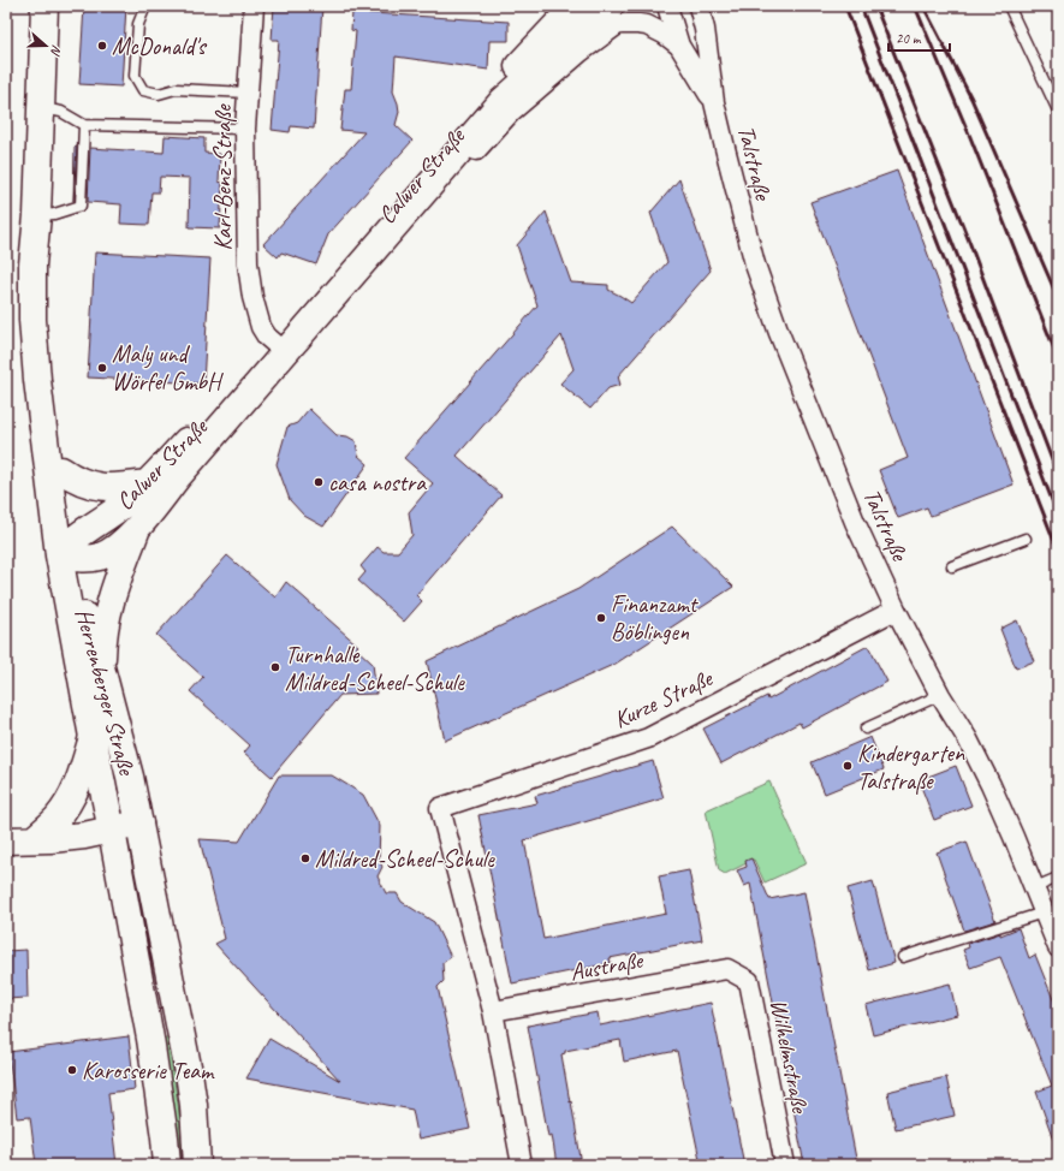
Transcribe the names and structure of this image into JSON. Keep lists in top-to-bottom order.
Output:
{
  "streets": {
    "main road": ["Calwer Straße", "Herrenberger Straße"],
    "street": [
      "Talstraße",
      "Karl-Benz-Straße",
      "Kurze Straße",
      "Austraße",
      "Wilhelmstraße"
    ]
  },
  "crossings": [
    ["Talstraße", "Calwer Straße"],
    ["Talstraße", "Kurze Straße"],
    ["Calwer Straße", "Karl-Benz-Straße"],
    ["Calwer Straße", "Herrenberger Straße"],
    ["Kurze Straße", "Austraße"],
    ["Austraße", "Wilhelmstraße"]
  ],
  "places": [
    "McDonald's",
    "Maly und Wörfel GmbH",
    "casa nostra",
    "Finanzamt Böblingen",
    "Turnhalle Mildred-Scheel-Schule",
    "Kindergarten Talstraße",
    "Mildred-Scheel-Schule",
    "Karosserie Team"
  ],
  "scale_bar": "20 m",
  "north": "right"
}
